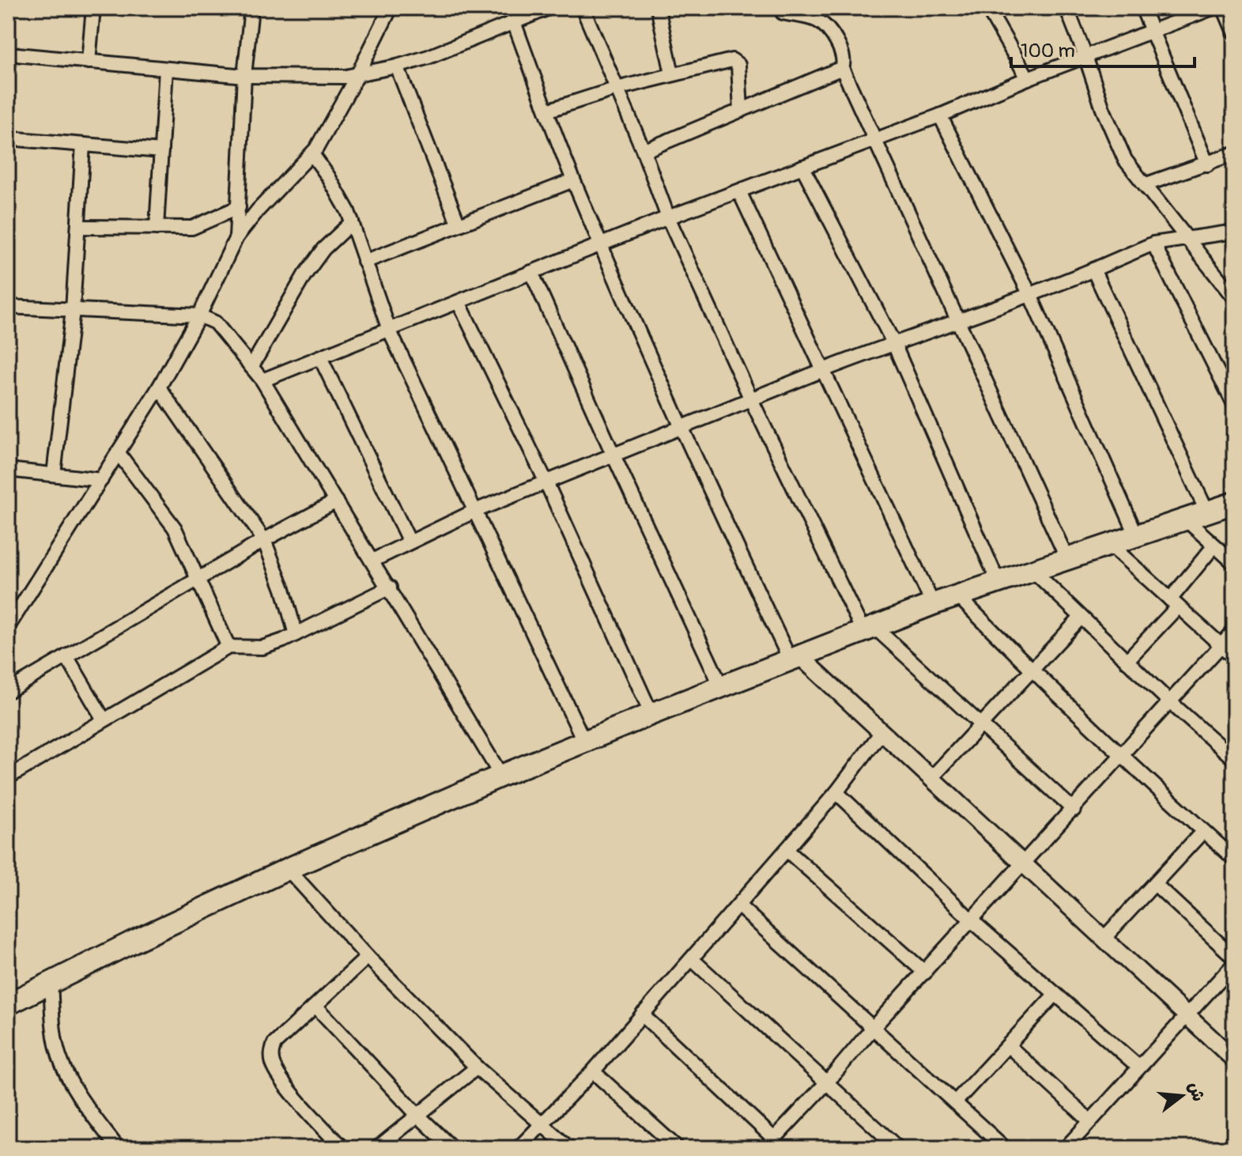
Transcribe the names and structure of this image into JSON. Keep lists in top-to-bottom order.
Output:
{
  "scale_bar": "100 m",
  "north": "right"
}
